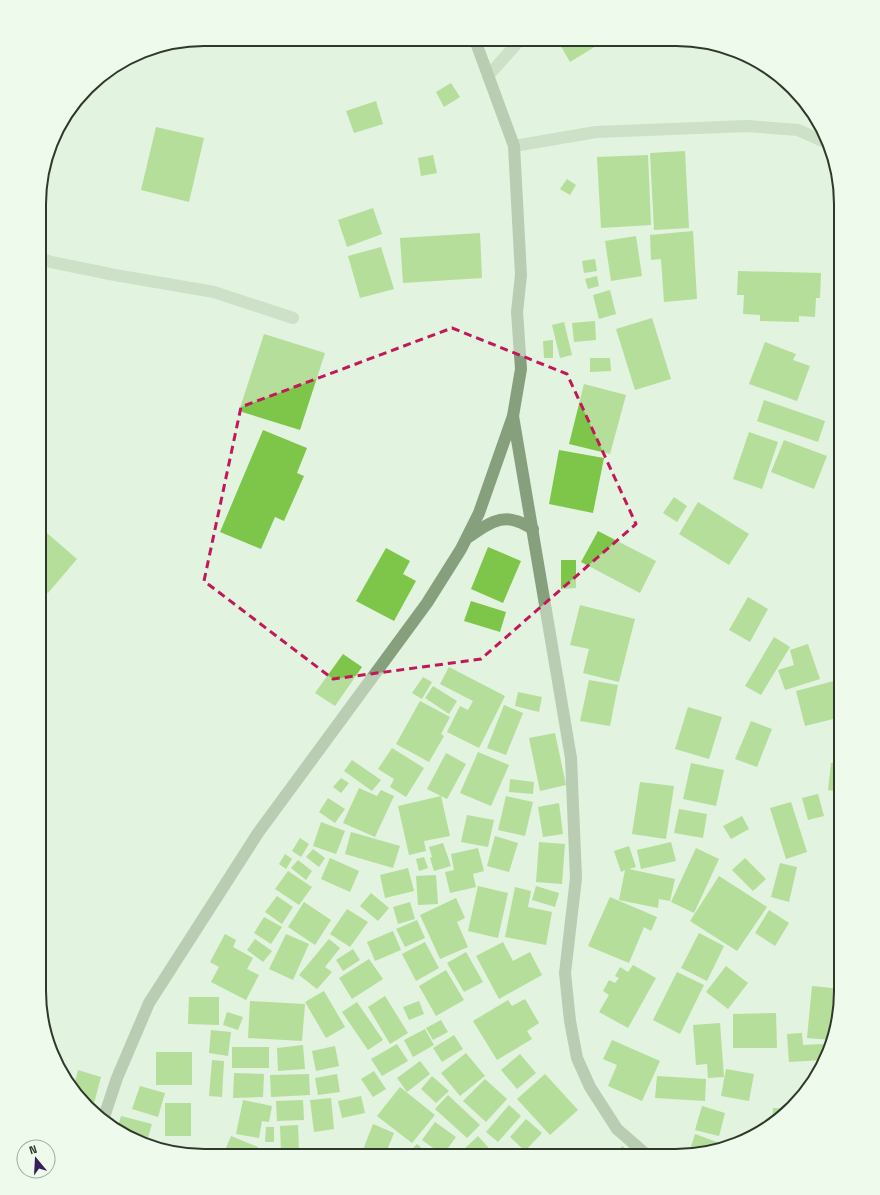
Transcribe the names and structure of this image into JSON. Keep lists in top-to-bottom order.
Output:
{
  "north": "top"
}
